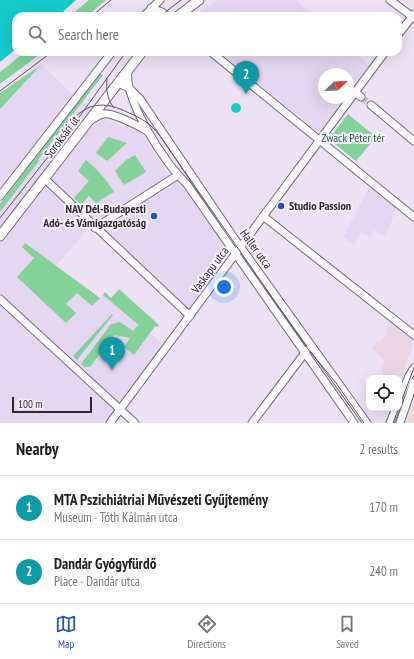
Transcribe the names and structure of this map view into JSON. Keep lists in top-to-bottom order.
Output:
{
  "streets": {
    "main road": ["Soroksári út"],
    "street": ["Haller utca", "Vaskapu utca"]
  },
  "crossings": [
    ["Soroksári út", "Haller utca"],
    ["Haller utca", "Vaskapu utca"]
  ],
  "parks": ["Zwack Péter tér"],
  "places": ["Studio Passion", "NAV Dél-Budapesti Adó- és Vámigazgatóság"],
  "scale_bar": "100 m",
  "north": "top right",
  "page": {
    "search": "Search here",
    "pins": ["2", "1"],
    "scale": "100 m",
    "heading": ["Nearby", "2 results"],
    "list": [
      {
        "mark": "1",
        "name": "MTA Pszichiátriai Művészeti Gyűjtemény",
        "note": "Museum · Tóth Kálmán utca",
        "value": "170 m"
      },
      {
        "mark": "2",
        "name": "Dandár Gyógyfürdő",
        "note": "Place · Dandár utca",
        "value": "240 m"
      }
    ],
    "nav": ["Map", "Directions", "Saved"]
  }
}
